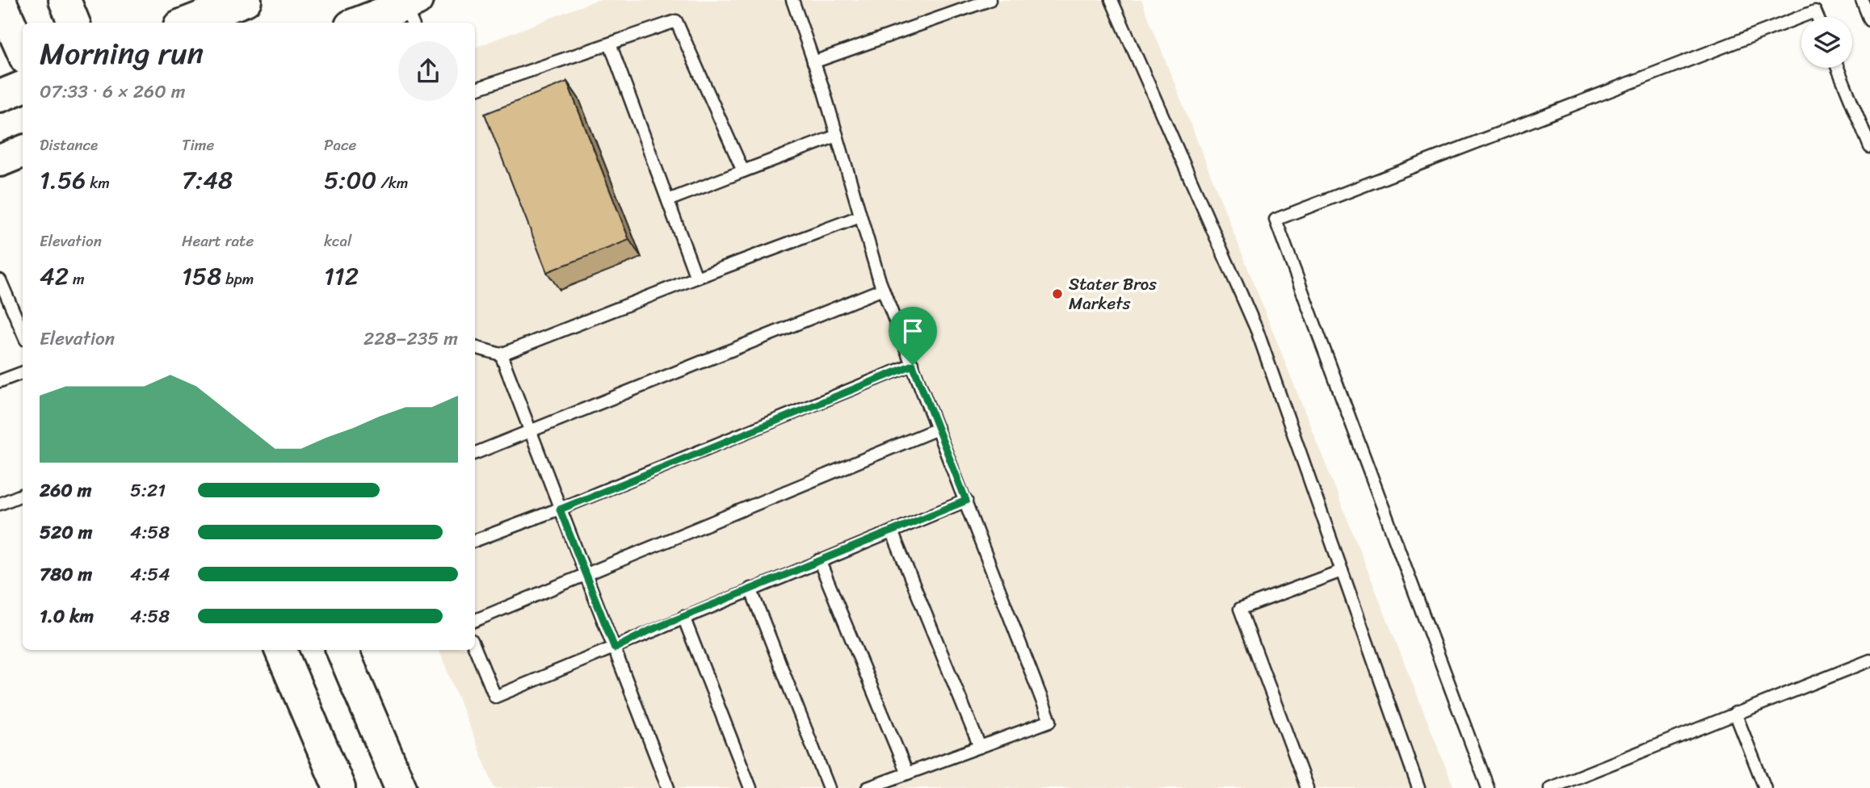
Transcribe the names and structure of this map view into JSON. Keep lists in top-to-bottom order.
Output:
{
  "places": ["Stater Bros Markets"],
  "page": {
    "heading": ["Morning run", "07:33 · 6 × 260 m"],
    "stats": [
      ["Distance", "1.56 km"],
      ["Time", "7:48"],
      ["Pace", "5:00 /km"],
      ["Elevation", "42 m"],
      ["Heart rate", "158 bpm"],
      ["kcal", "112"]
    ],
    "chart": ["Elevation", "228–235 m"],
    "list": [
      {
        "name": "260 m",
        "note": "5:21"
      },
      {
        "name": "520 m",
        "note": "4:58"
      },
      {
        "name": "780 m",
        "note": "4:54"
      },
      {
        "name": "1.0 km",
        "note": "4:58"
      }
    ]
  }
}
